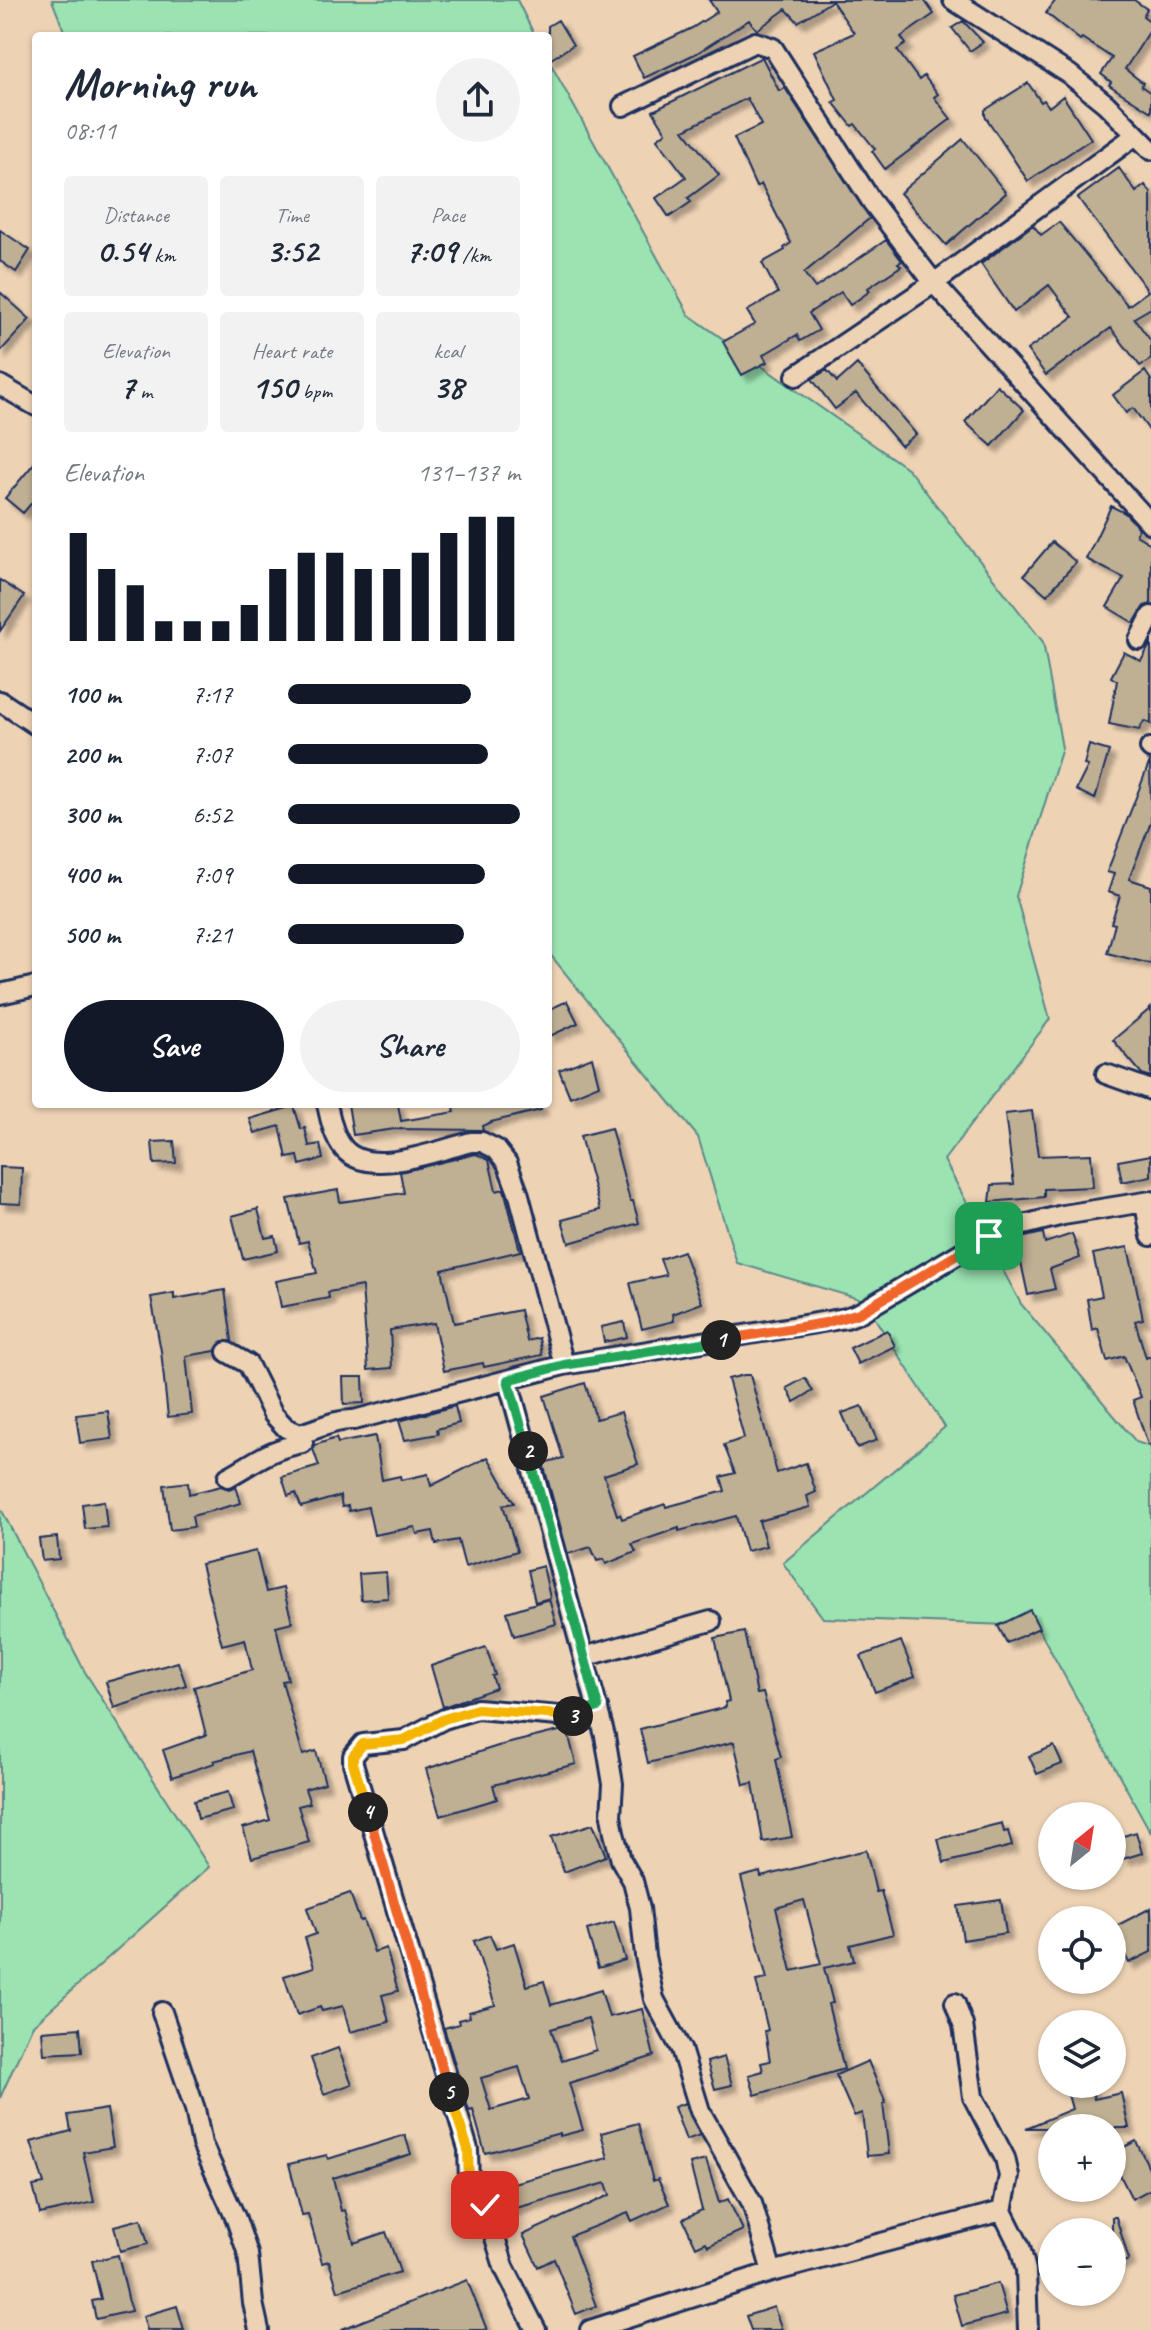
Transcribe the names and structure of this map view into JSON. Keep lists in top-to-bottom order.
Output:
{
  "north": "top right",
  "page": {
    "heading": ["Morning run", "08:11"],
    "stats": [
      ["Distance", "0.54 km"],
      ["Time", "3:52"],
      ["Pace", "7:09 /km"],
      ["Elevation", "7 m"],
      ["Heart rate", "150 bpm"],
      ["kcal", "38"]
    ],
    "chart": ["Elevation", "131–137 m"],
    "list": [
      {
        "name": "100 m",
        "note": "7:17"
      },
      {
        "name": "200 m",
        "note": "7:07"
      },
      {
        "name": "300 m",
        "note": "6:52"
      },
      {
        "name": "400 m",
        "note": "7:09"
      },
      {
        "name": "500 m",
        "note": "7:21"
      }
    ],
    "buttons": ["Save", "Share"],
    "pins": [
      "1",
      "2",
      "3",
      "4",
      "5"
    ],
    "map_buttons": ["+", "−"]
  }
}
